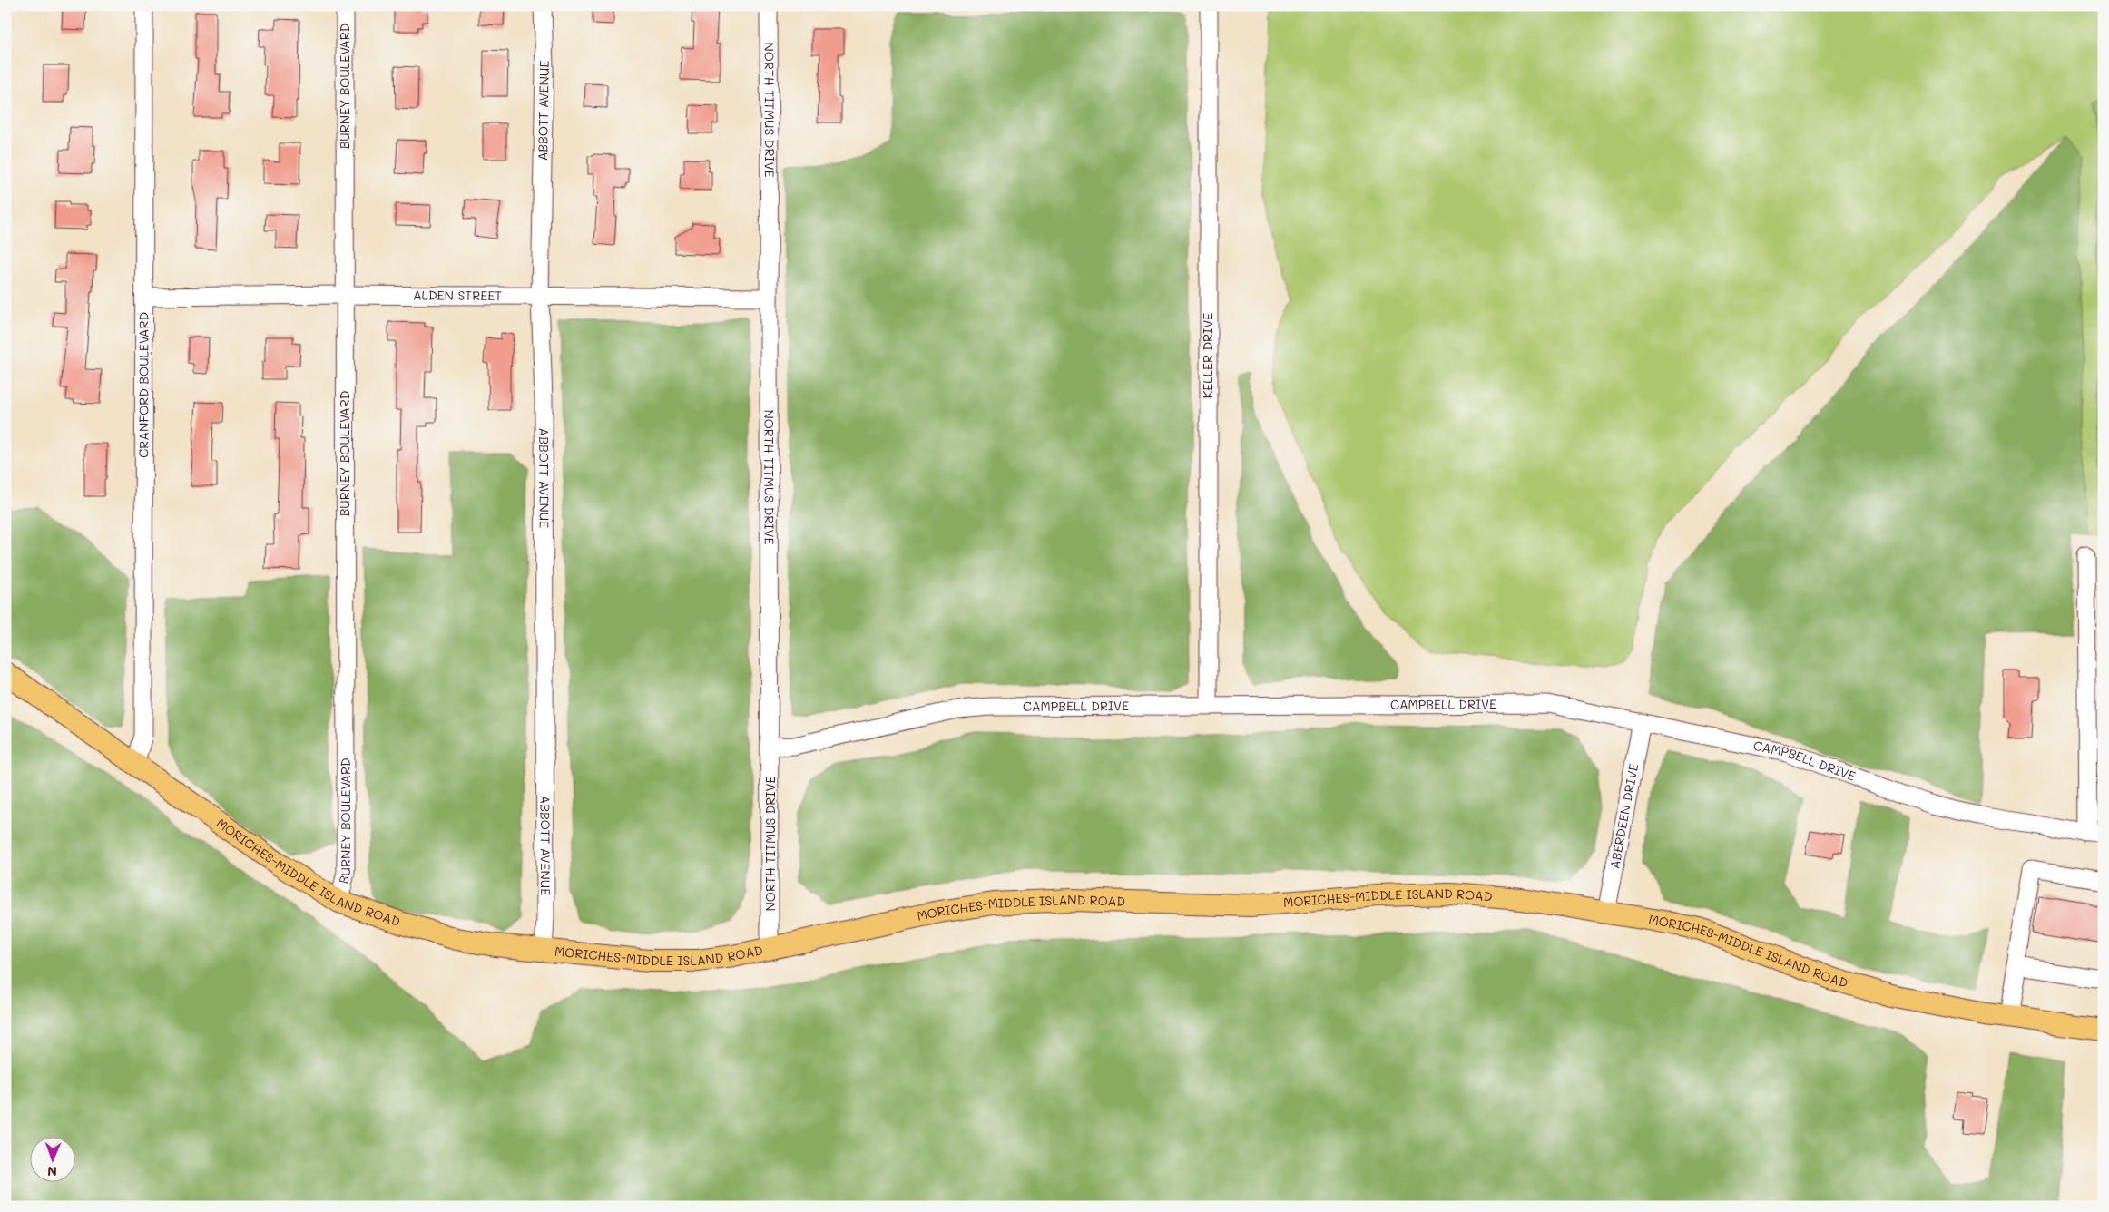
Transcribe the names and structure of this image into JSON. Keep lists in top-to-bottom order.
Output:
{
  "streets": {
    "main road": ["MORICHES-MIDDLE ISLAND ROAD"],
    "street": [
      "BURNEY BOULEVARD",
      "NORTH TITMUS DRIVE",
      "ABBOTT AVENUE",
      "ALDEN STREET",
      "KELLER DRIVE",
      "CRANFORD BOULEVARD",
      "CAMPBELL DRIVE",
      "ABERDEEN DRIVE"
    ]
  },
  "crossings": [
    ["BURNEY BOULEVARD", "ALDEN STREET"],
    ["BURNEY BOULEVARD", "MORICHES-MIDDLE ISLAND ROAD"],
    ["NORTH TITMUS DRIVE", "ALDEN STREET"],
    ["NORTH TITMUS DRIVE", "CAMPBELL DRIVE"],
    ["NORTH TITMUS DRIVE", "MORICHES-MIDDLE ISLAND ROAD"],
    ["ABBOTT AVENUE", "ALDEN STREET"],
    ["ABBOTT AVENUE", "MORICHES-MIDDLE ISLAND ROAD"],
    ["ALDEN STREET", "CRANFORD BOULEVARD"],
    ["KELLER DRIVE", "CAMPBELL DRIVE"],
    ["CRANFORD BOULEVARD", "MORICHES-MIDDLE ISLAND ROAD"],
    ["CAMPBELL DRIVE", "ABERDEEN DRIVE"],
    ["ABERDEEN DRIVE", "MORICHES-MIDDLE ISLAND ROAD"]
  ],
  "north": "bottom"
}
